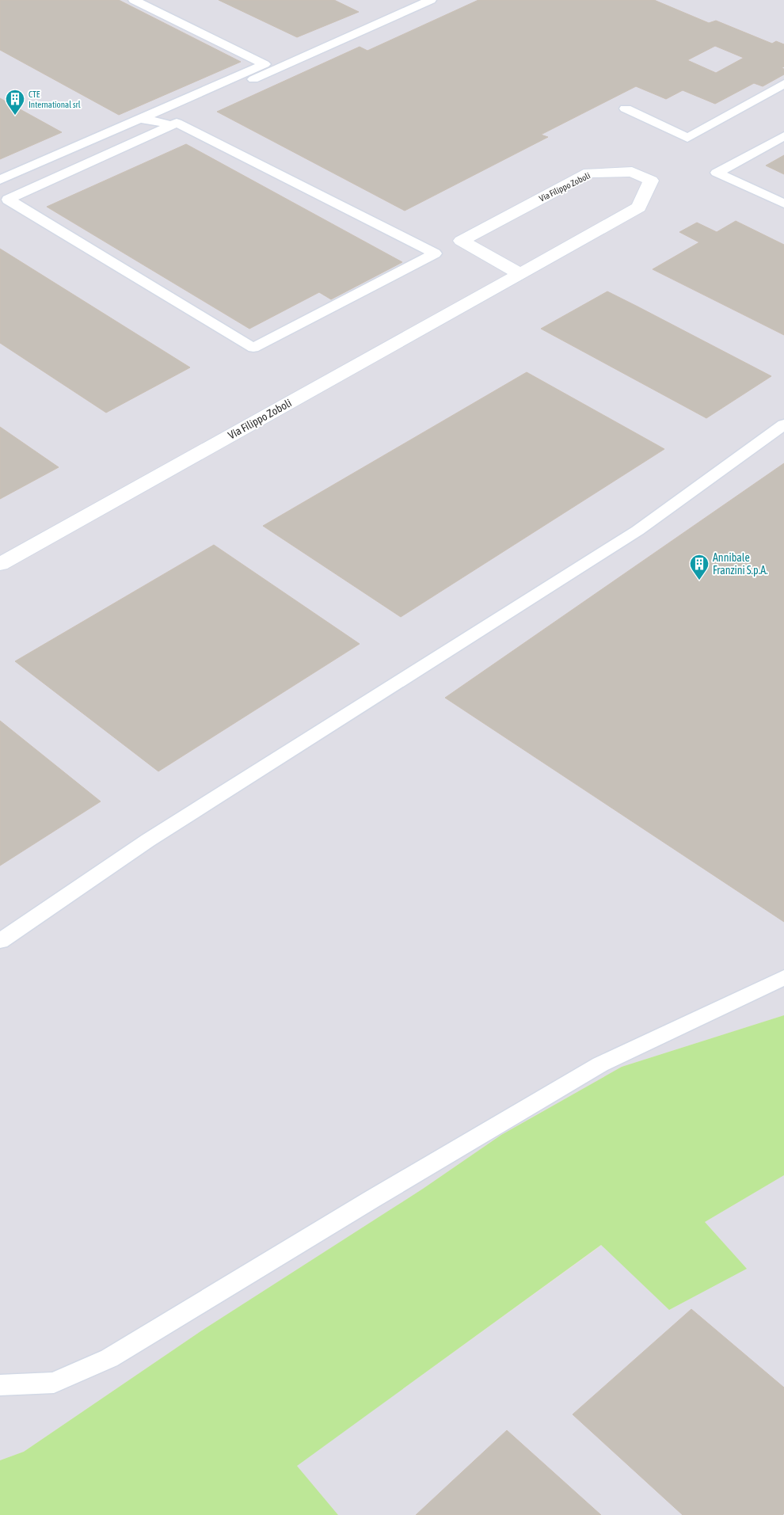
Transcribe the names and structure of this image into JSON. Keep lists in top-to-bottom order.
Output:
{
  "streets": {
    "street": ["Via Filippo Zoboli"]
  },
  "places": {
    "building": ["CTE International srl", "Annibale Franzini S.p.A."]
  }
}
